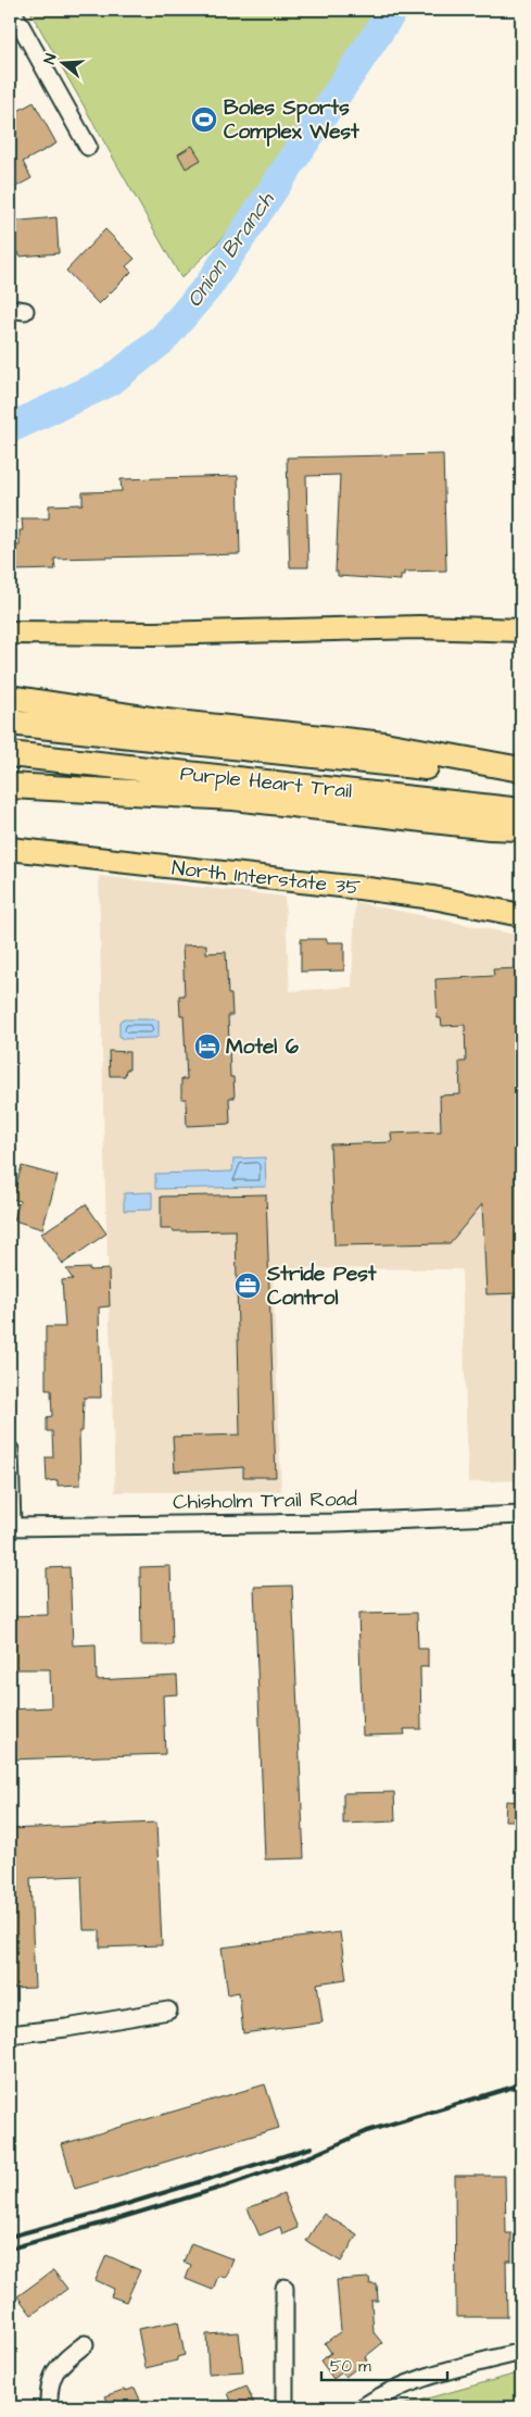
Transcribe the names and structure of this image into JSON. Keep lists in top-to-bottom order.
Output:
{
  "streets": {
    "highway": ["Purple Heart Trail"],
    "main road": ["North Interstate 35"],
    "street": ["Chisholm Trail Road"]
  },
  "water": ["Onion Branch"],
  "places": {
    "sports": ["Boles Sports Complex West"],
    "hotel": ["Motel 6"],
    "office": ["Stride Pest Control"]
  },
  "scale_bar": "50 m",
  "north": "left"
}
